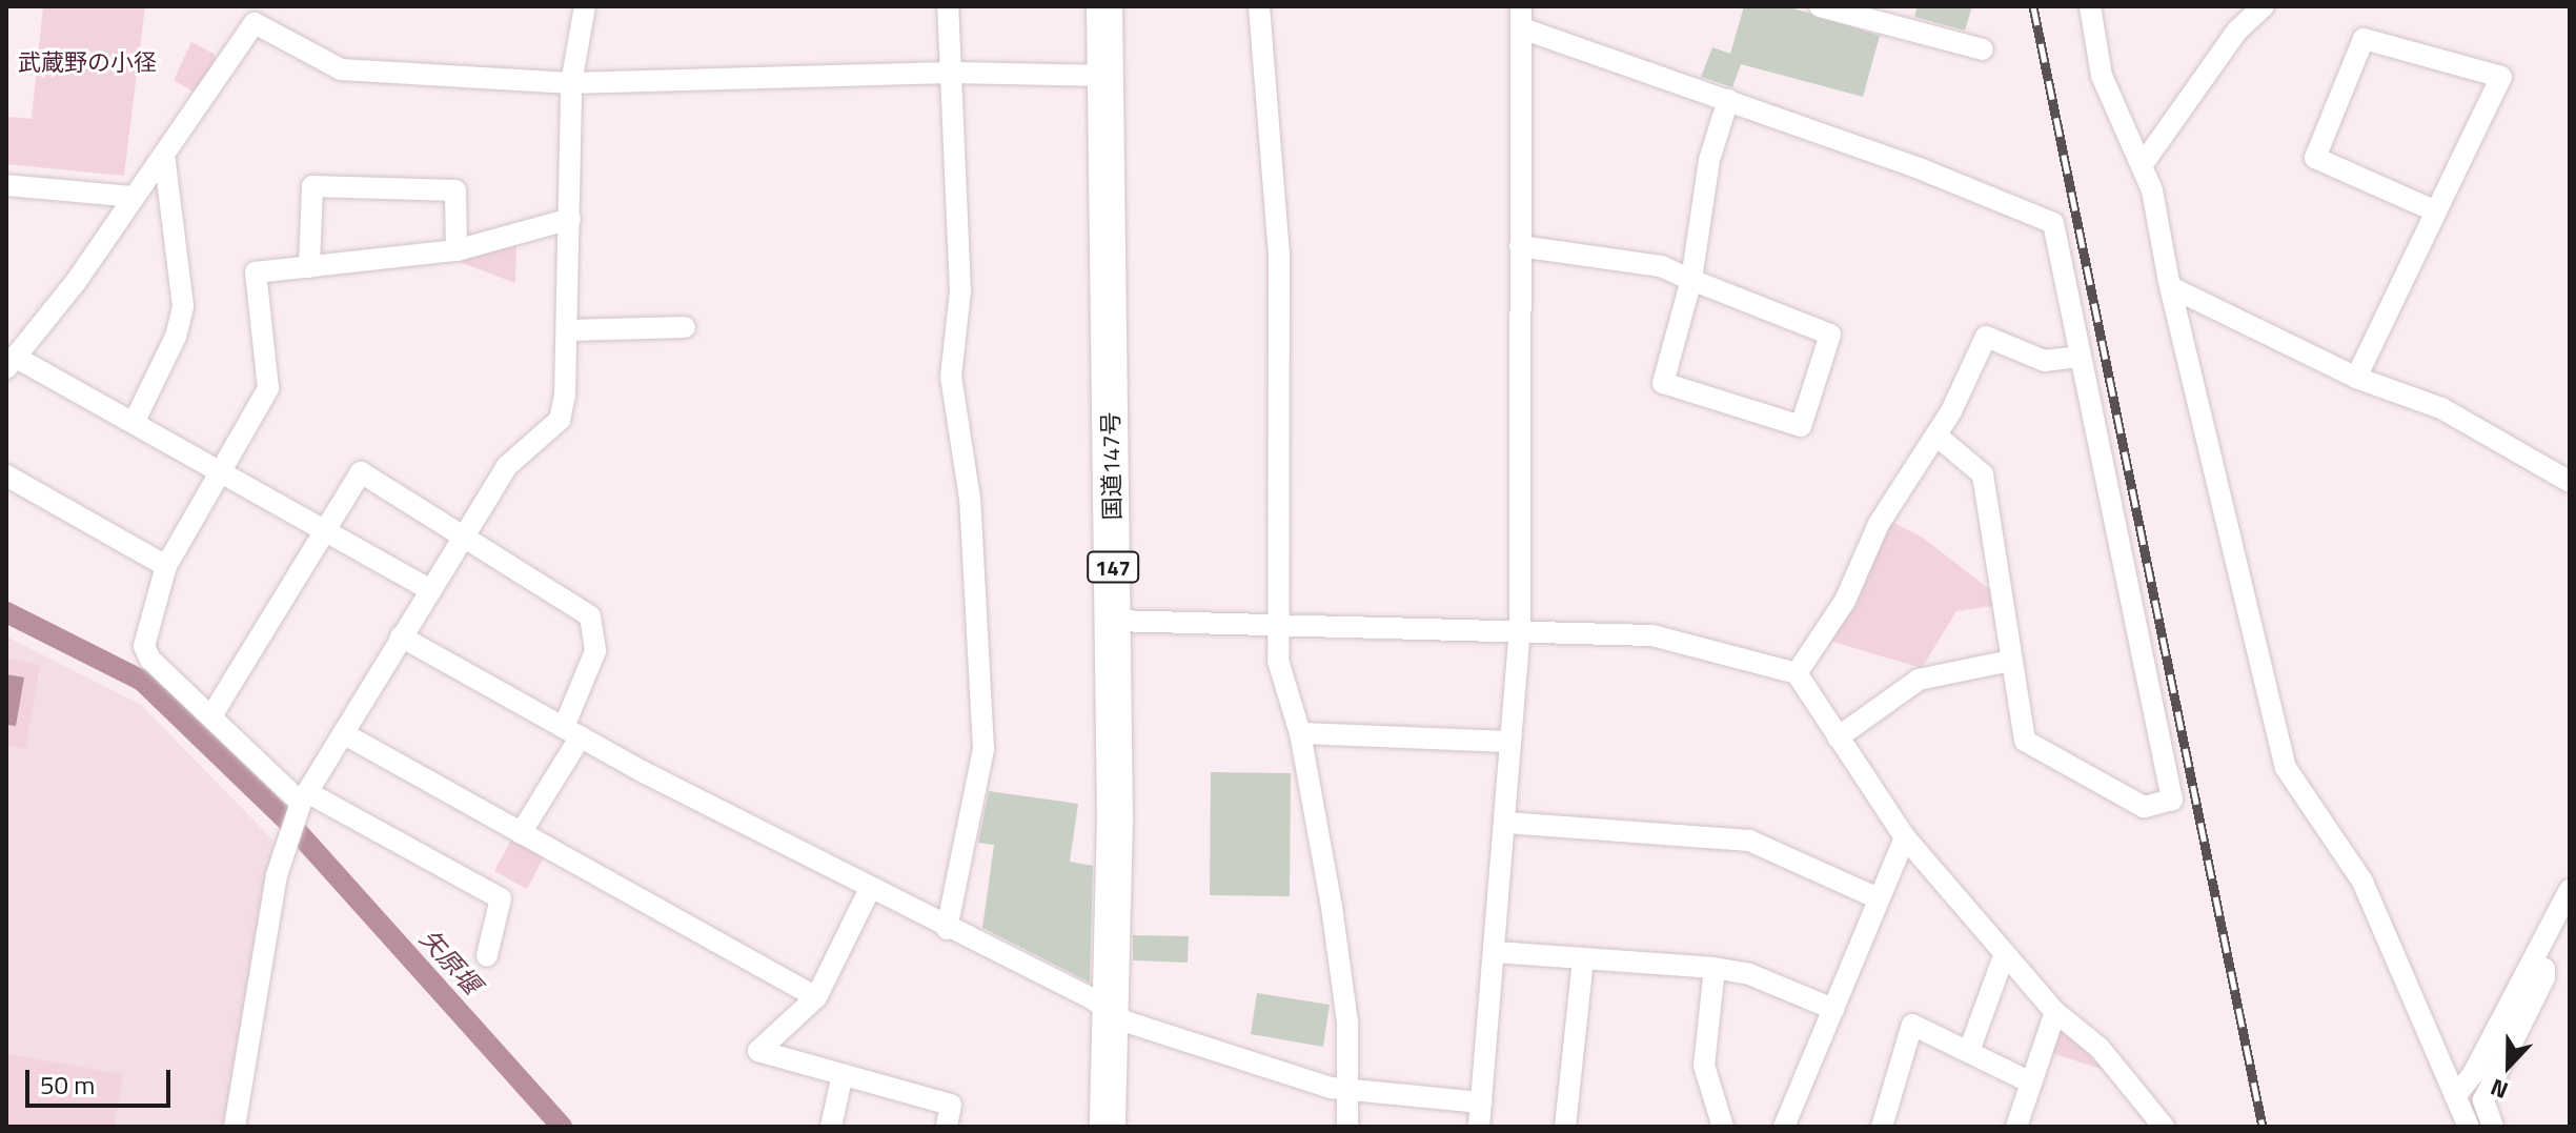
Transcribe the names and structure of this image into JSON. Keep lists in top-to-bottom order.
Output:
{
  "streets": {
    "highway": ["国道147号", "147"]
  },
  "water": ["矢原堰"],
  "parks": ["武蔵野の小径"],
  "scale_bar": "50 m",
  "north": "bottom"
}
